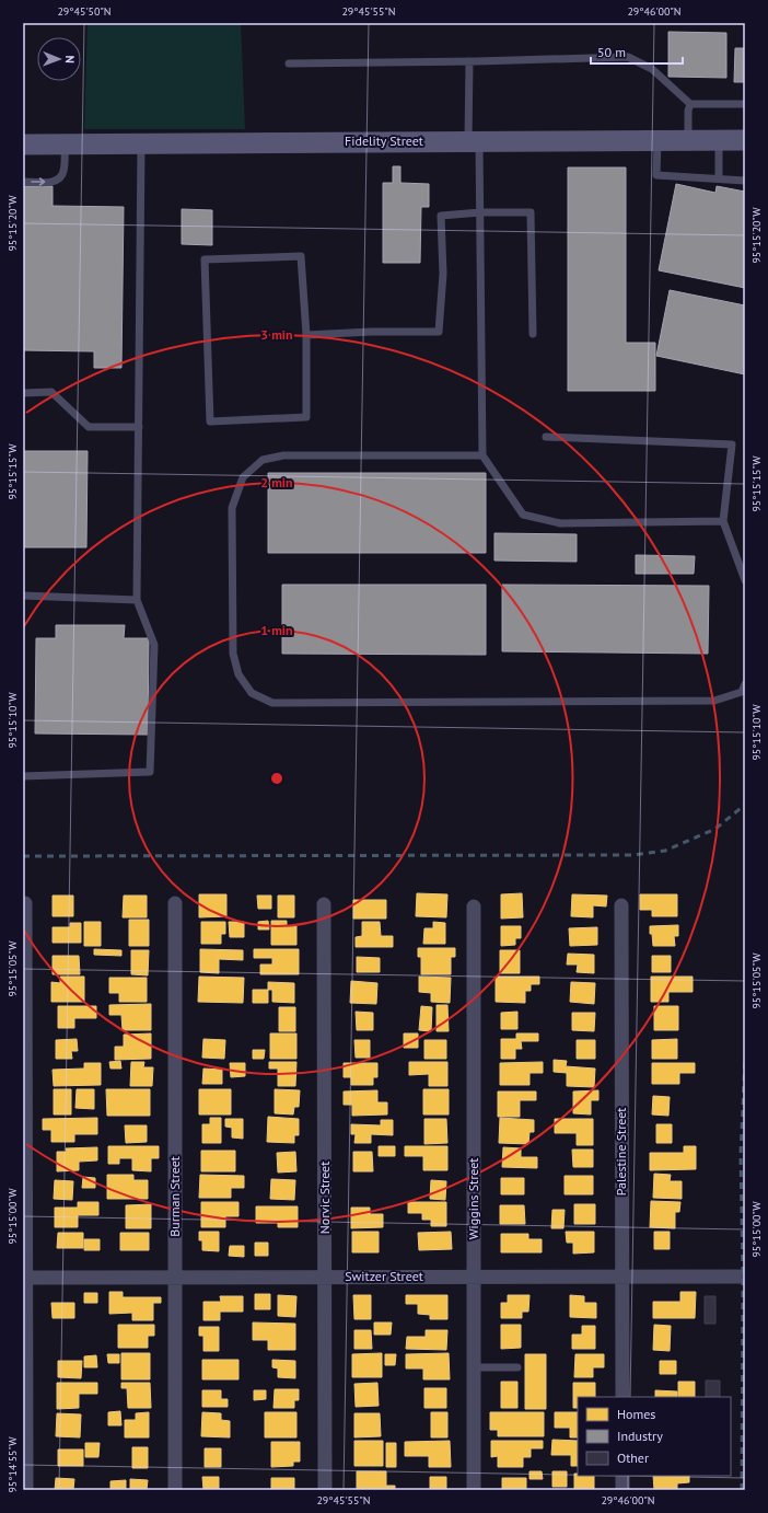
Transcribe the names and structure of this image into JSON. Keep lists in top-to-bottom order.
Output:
{
  "streets": {
    "main road": ["Fidelity Street"],
    "street": [
      "Palestine Street",
      "Burman Street",
      "Norvic Street",
      "Wiggins Street",
      "Switzer Street"
    ]
  },
  "crossings": [
    ["Palestine Street", "Switzer Street"],
    ["Burman Street", "Switzer Street"],
    ["Norvic Street", "Switzer Street"],
    ["Wiggins Street", "Switzer Street"]
  ],
  "legend": ["Homes", "Industry", "Other"],
  "scale_bar": "50 m",
  "north": "right",
  "coordinates": [
    "29°45'50\"N",
    "29°45'55\"N",
    "29°46'00\"N",
    "95°15'20\"W",
    "95°15'15\"W",
    "95°15'10\"W",
    "95°15'05\"W",
    "95°15'00\"W",
    "95°14'55\"W"
  ],
  "rings": ["3 min", "2 min", "1 min"]
}
